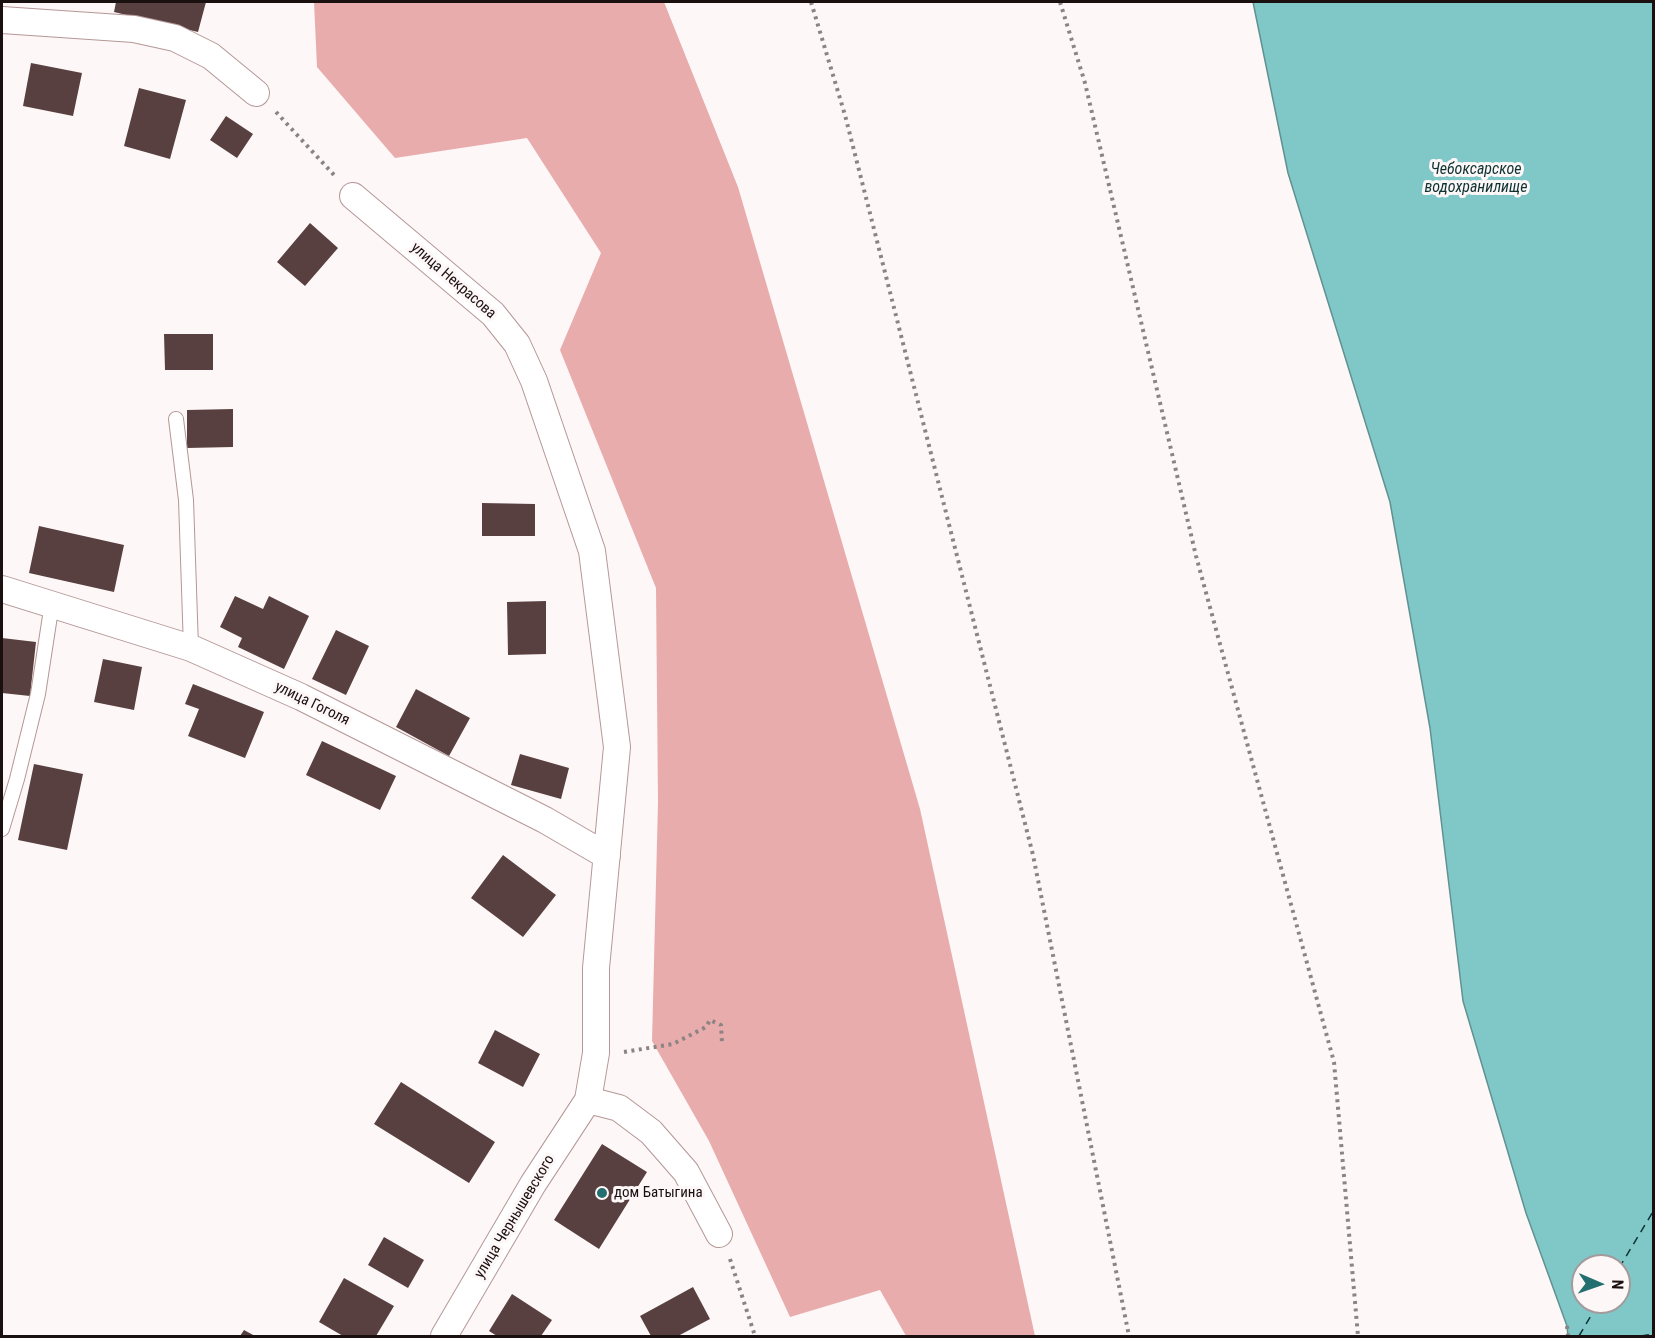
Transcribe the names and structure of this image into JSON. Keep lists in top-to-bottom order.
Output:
{
  "streets": {
    "street": ["улица Некрасова", "улица Гоголя", "улица Чернышевского"]
  },
  "crossings": [
    ["улица Некрасова", "улица Гоголя"],
    ["улица Некрасова", "улица Чернышевского"],
    ["улица Гоголя", "улица Чернышевского"]
  ],
  "water": ["Чебоксарское водохранилище"],
  "places": ["дом Батыгина"],
  "north": "right"
}
